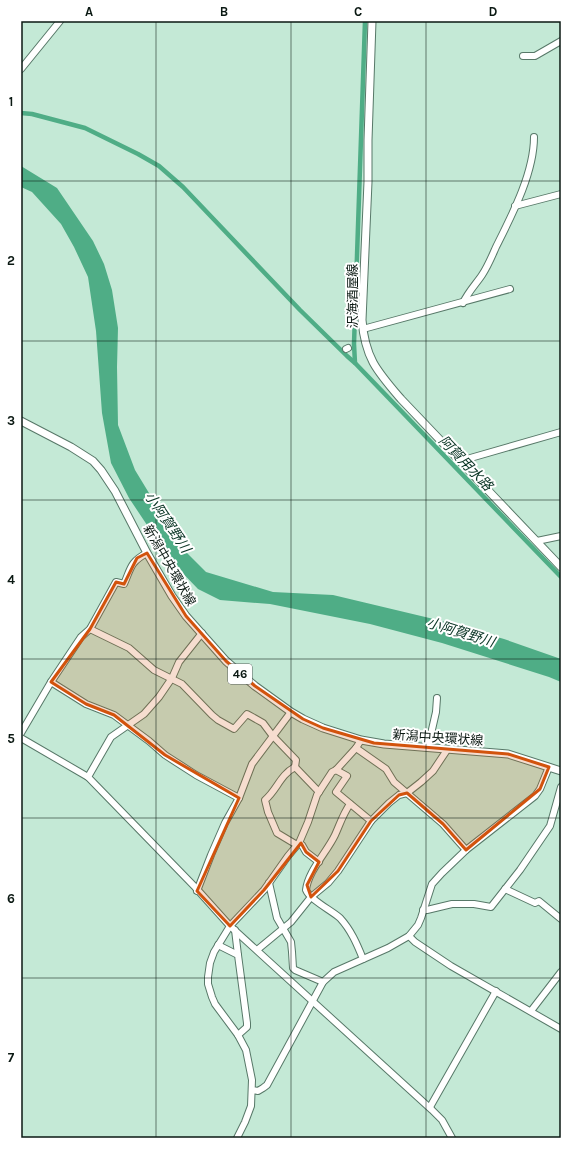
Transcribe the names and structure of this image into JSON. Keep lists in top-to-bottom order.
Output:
{
  "streets": {
    "main road": ["沢海酒屋線", "新潟中央環状線", "46"]
  },
  "water": ["阿賀用水路", "小阿賀野川"],
  "grid": {
    "columns": [
      "A",
      "B",
      "C",
      "D"
    ],
    "rows": [
      "1",
      "2",
      "3",
      "4",
      "5",
      "6",
      "7"
    ]
  }
}
